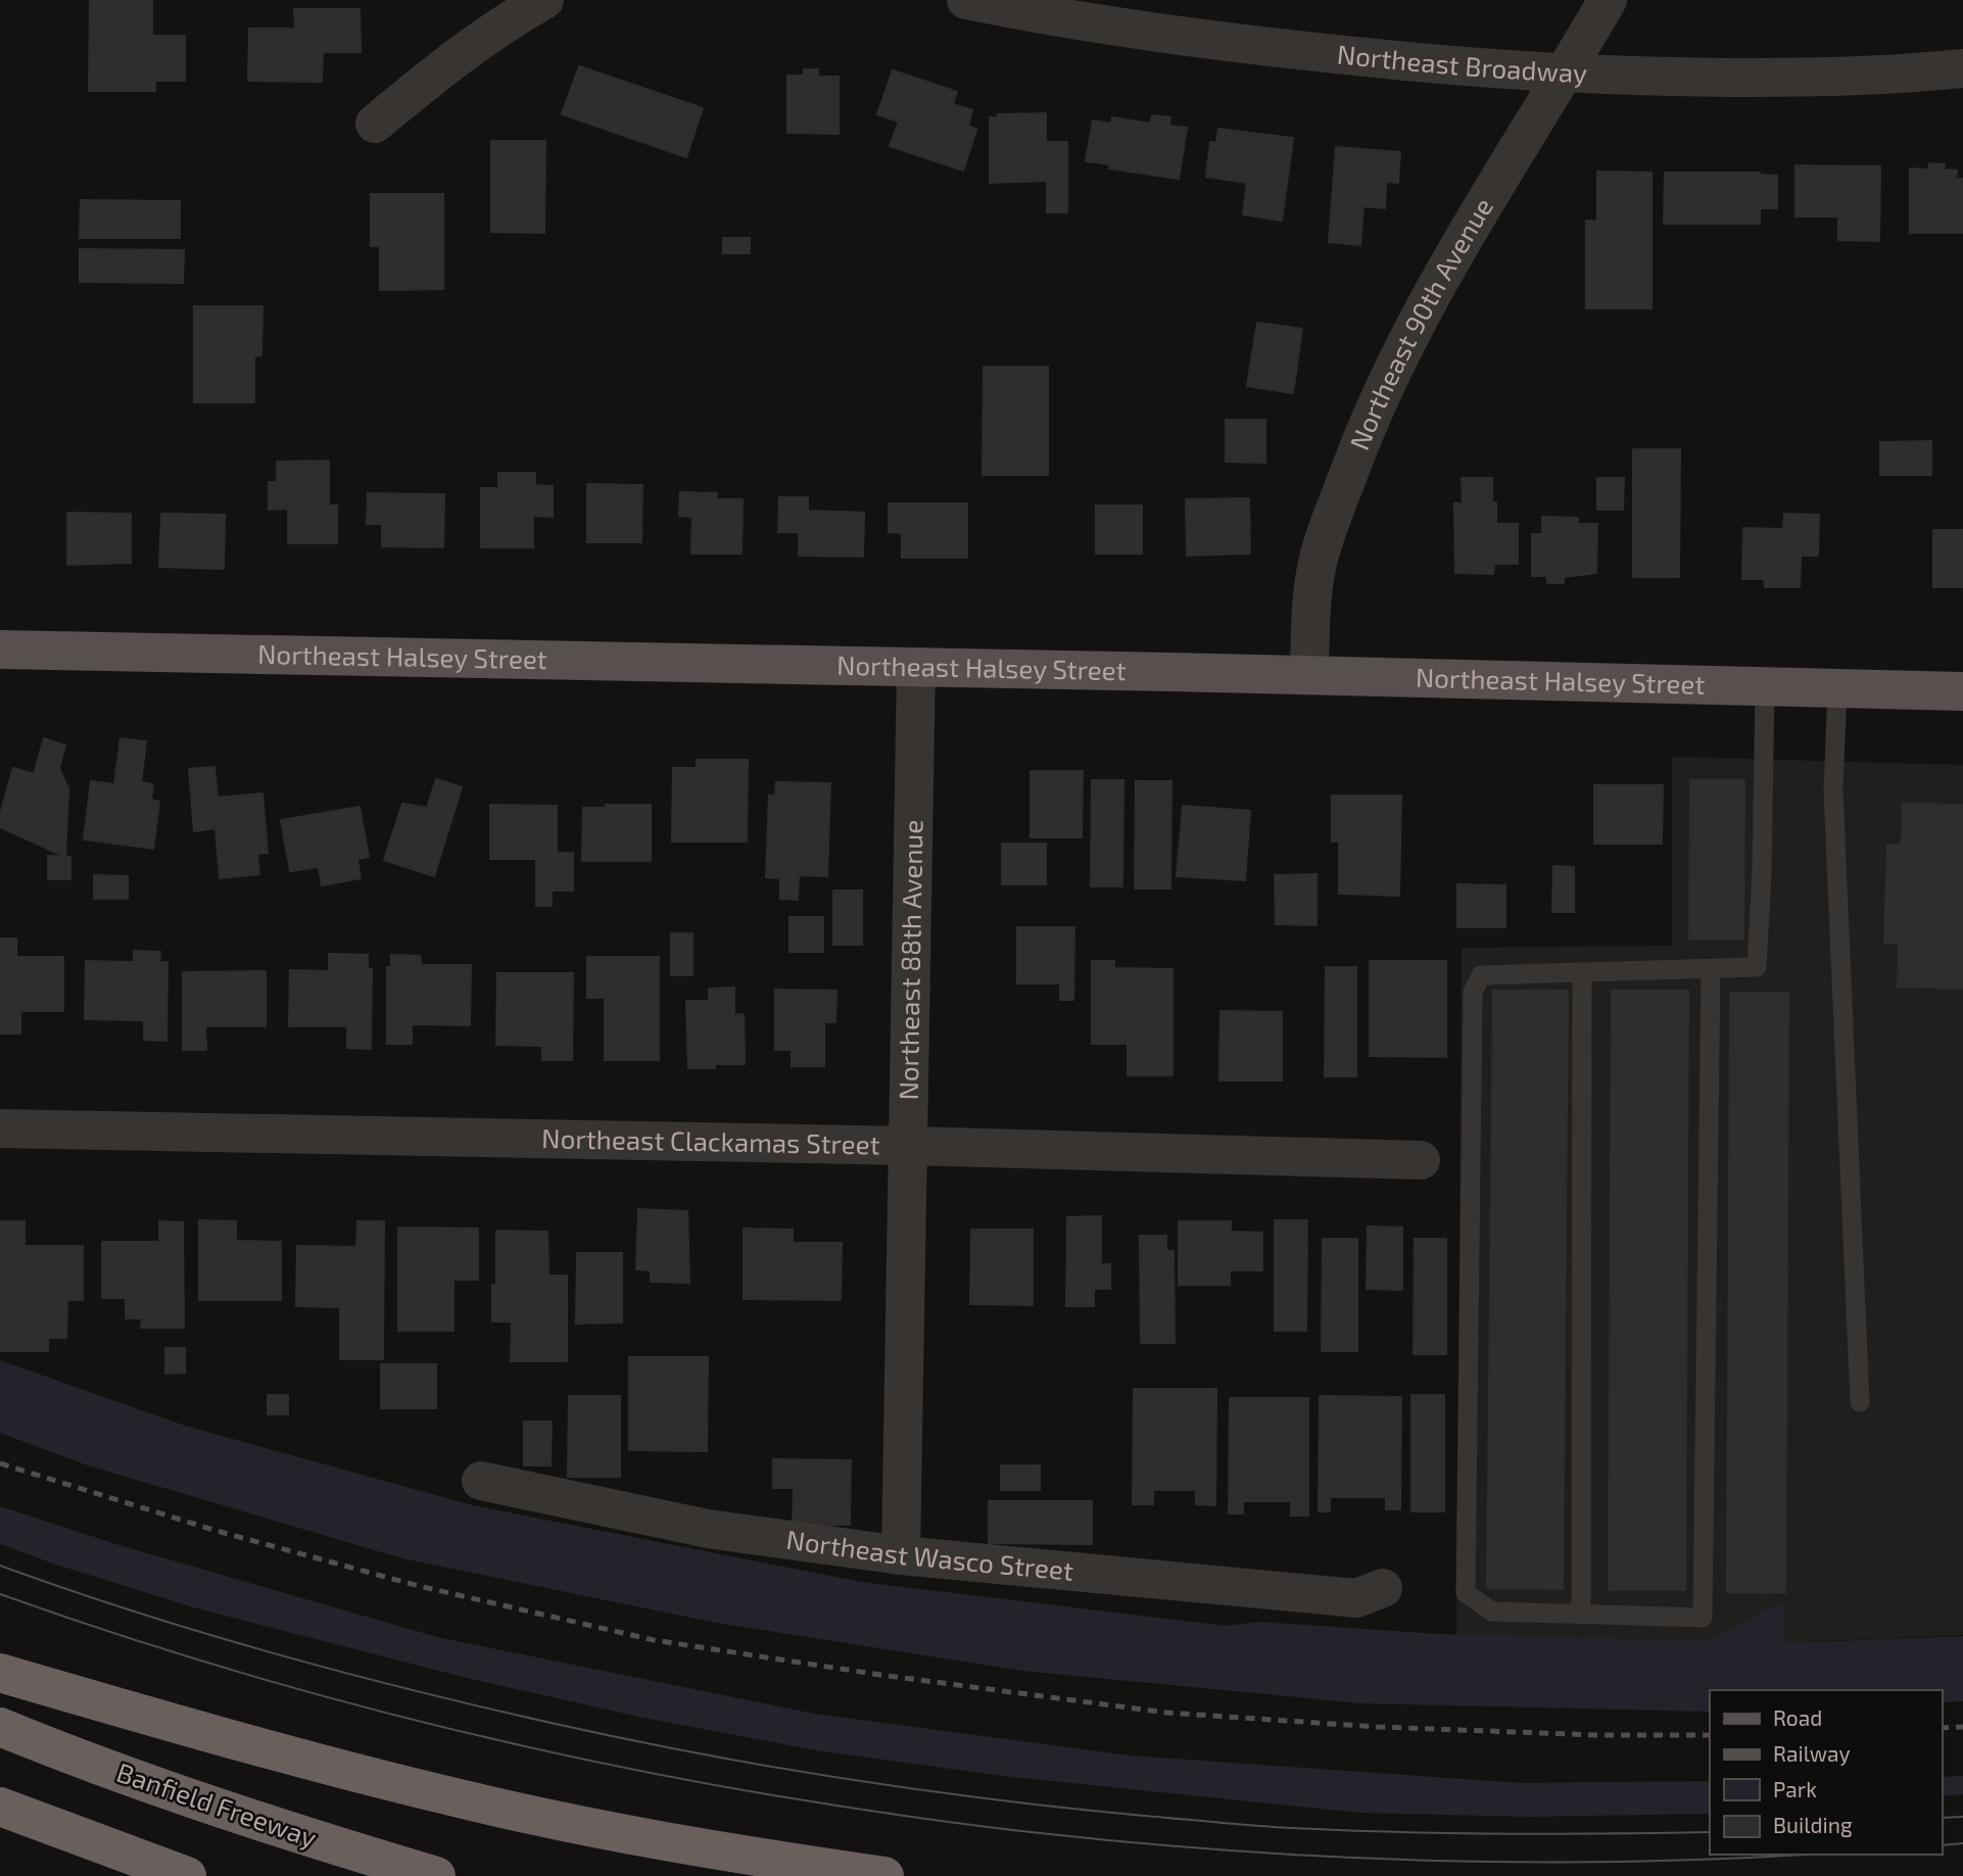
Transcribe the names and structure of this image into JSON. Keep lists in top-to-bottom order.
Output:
{
  "streets": {
    "highway": ["Banfield Freeway"],
    "main road": ["Northeast Halsey Street"],
    "street": [
      "Northeast Broadway",
      "Northeast 90th Avenue",
      "Northeast 88th Avenue",
      "Northeast Clackamas Street",
      "Northeast Wasco Street"
    ]
  },
  "crossings": [
    ["Northeast Broadway", "Northeast 90th Avenue"],
    ["Northeast 90th Avenue", "Northeast Halsey Street"],
    ["Northeast Halsey Street", "Northeast 88th Avenue"],
    ["Northeast 88th Avenue", "Northeast Clackamas Street"],
    ["Northeast 88th Avenue", "Northeast Wasco Street"]
  ],
  "legend": [
    "Road",
    "Railway",
    "Park",
    "Building"
  ]
}
